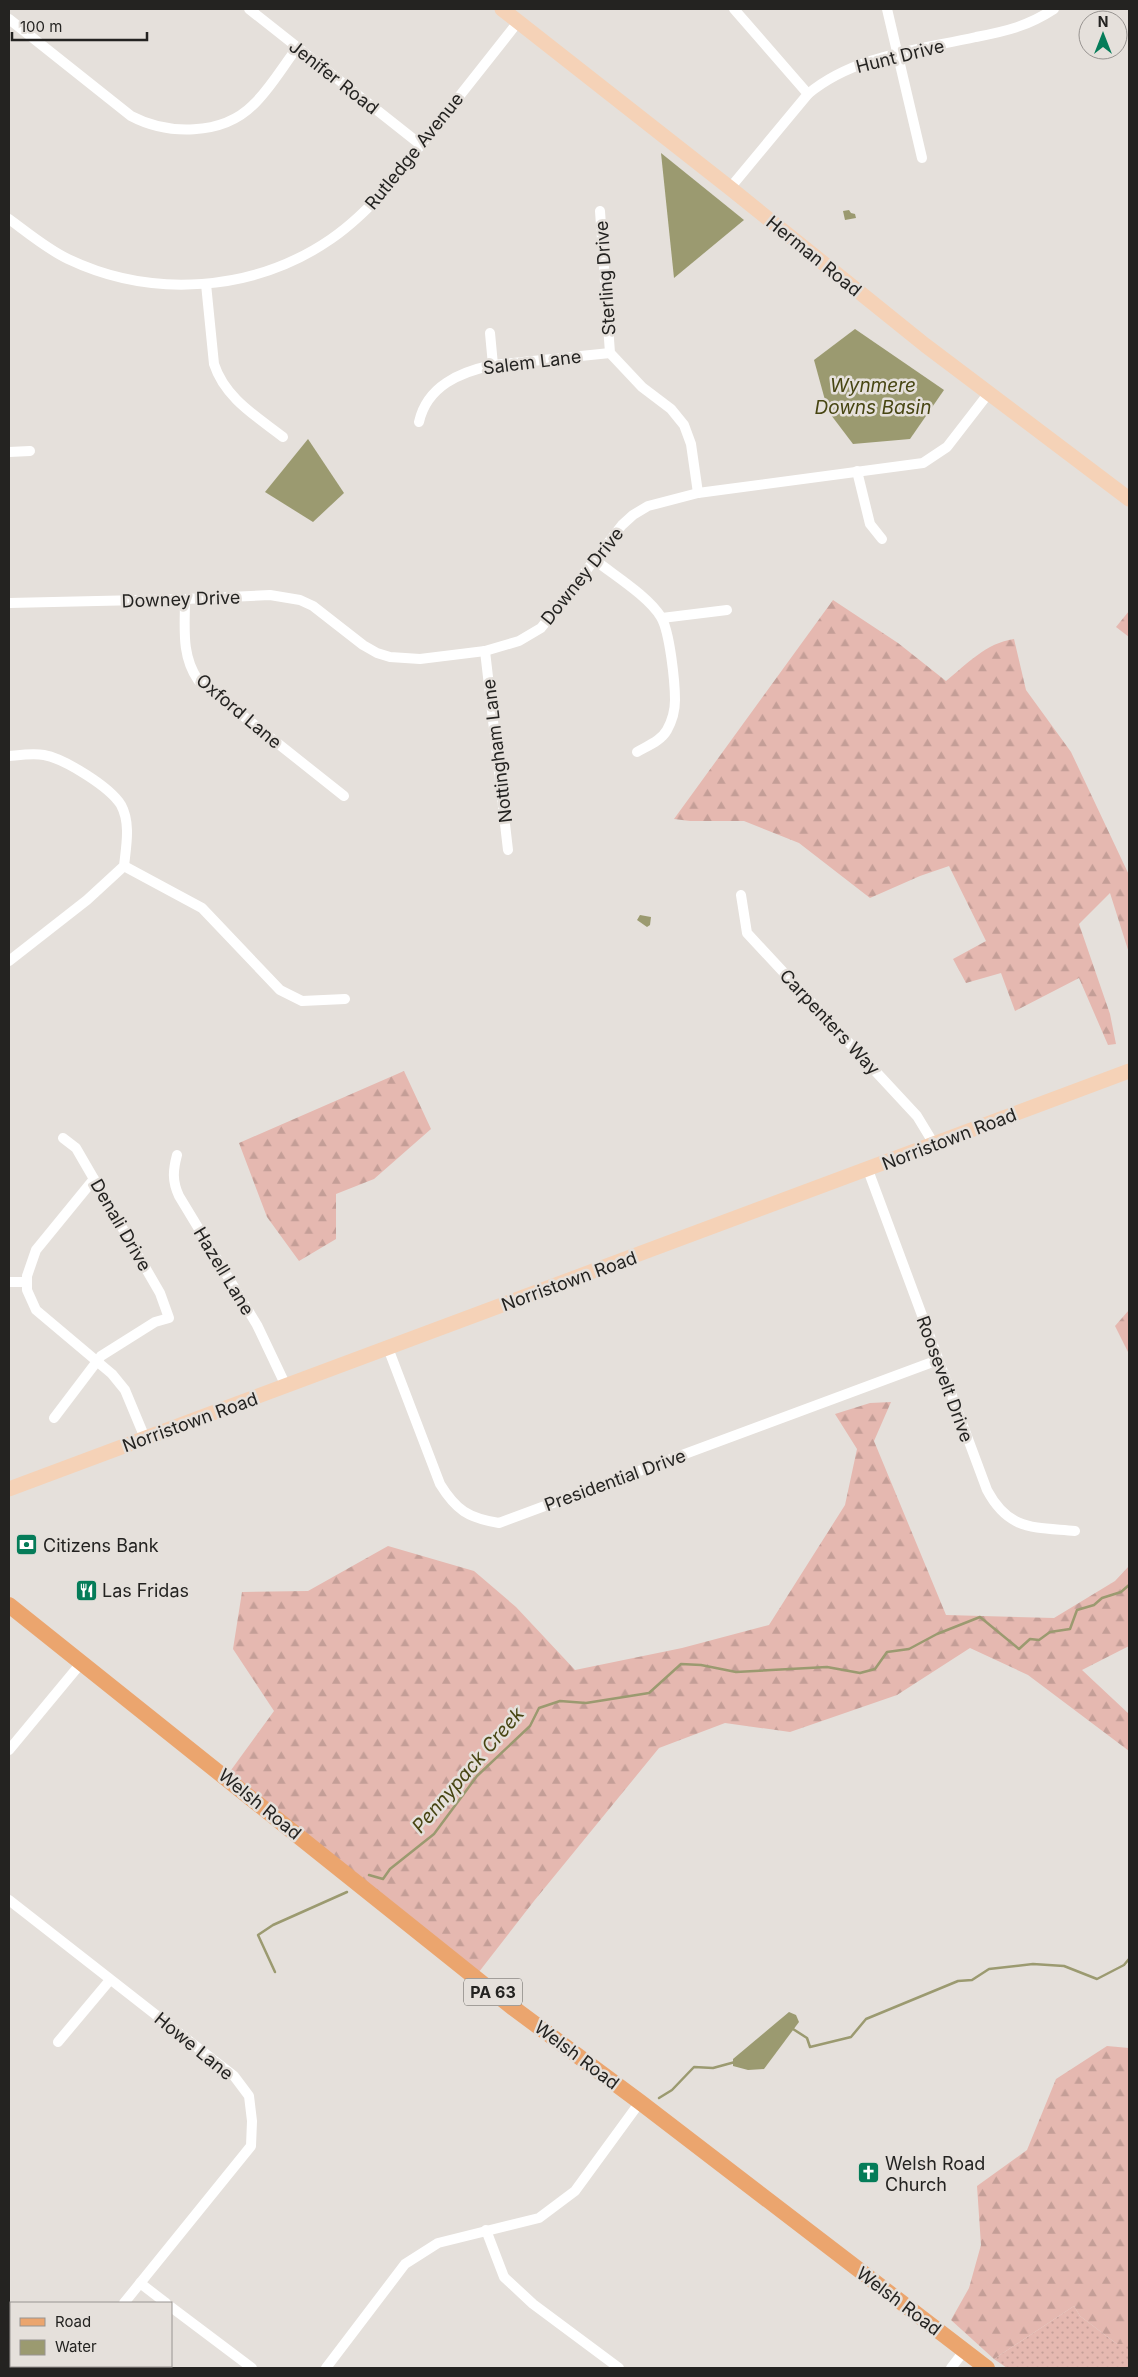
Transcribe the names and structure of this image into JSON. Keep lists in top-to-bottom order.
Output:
{
  "streets": {
    "main road": [
      "Herman Road",
      "Norristown Road",
      "Welsh Road",
      "PA 63"
    ],
    "street": [
      "Hunt Drive",
      "Jenifer Road",
      "Rutledge Avenue",
      "Sterling Drive",
      "Salem Lane",
      "Downey Drive",
      "Oxford Lane",
      "Nottingham Lane",
      "Carpenters Way",
      "Denali Drive",
      "Hazell Lane",
      "Roosevelt Drive",
      "Presidential Drive",
      "Howe Lane"
    ]
  },
  "crossings": [
    ["Hunt Drive", "Herman Road"],
    ["Jenifer Road", "Rutledge Avenue"],
    ["Rutledge Avenue", "Herman Road"],
    ["Herman Road", "Downey Drive"],
    ["Sterling Drive", "Salem Lane"],
    ["Sterling Drive", "Downey Drive"],
    ["Downey Drive", "Oxford Lane"],
    ["Downey Drive", "Nottingham Lane"],
    ["Carpenters Way", "Norristown Road"],
    ["Norristown Road", "Hazell Lane"],
    ["Norristown Road", "Roosevelt Drive"],
    ["Norristown Road", "Presidential Drive"],
    ["Roosevelt Drive", "Presidential Drive"]
  ],
  "water": ["Wynmere Downs Basin", "Pennypack Creek"],
  "places": {
    "bank": ["Citizens Bank"],
    "restaurant": ["Las Fridas"],
    "church": ["Welsh Road Church"]
  },
  "legend": ["Road", "Water"],
  "scale_bar": "100 m",
  "north": "top"
}
